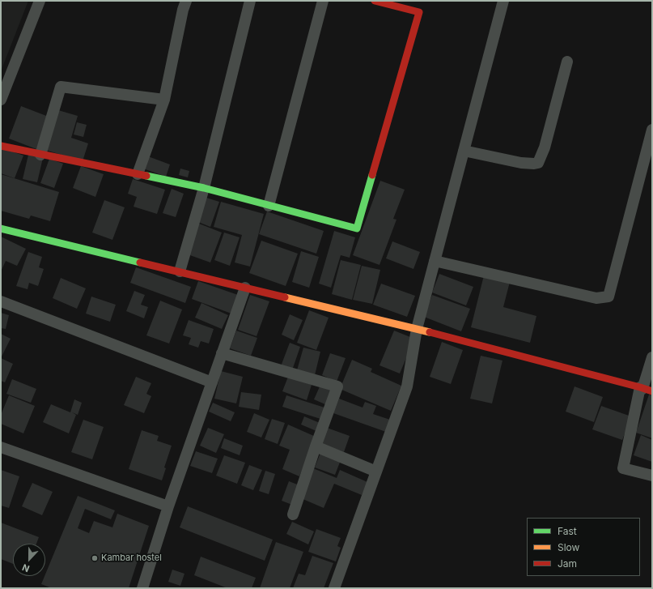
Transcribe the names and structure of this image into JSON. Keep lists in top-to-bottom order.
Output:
{
  "places": ["Kambar hostel"],
  "legend": ["Fast", "Slow", "Jam"],
  "north": "bottom"
}
